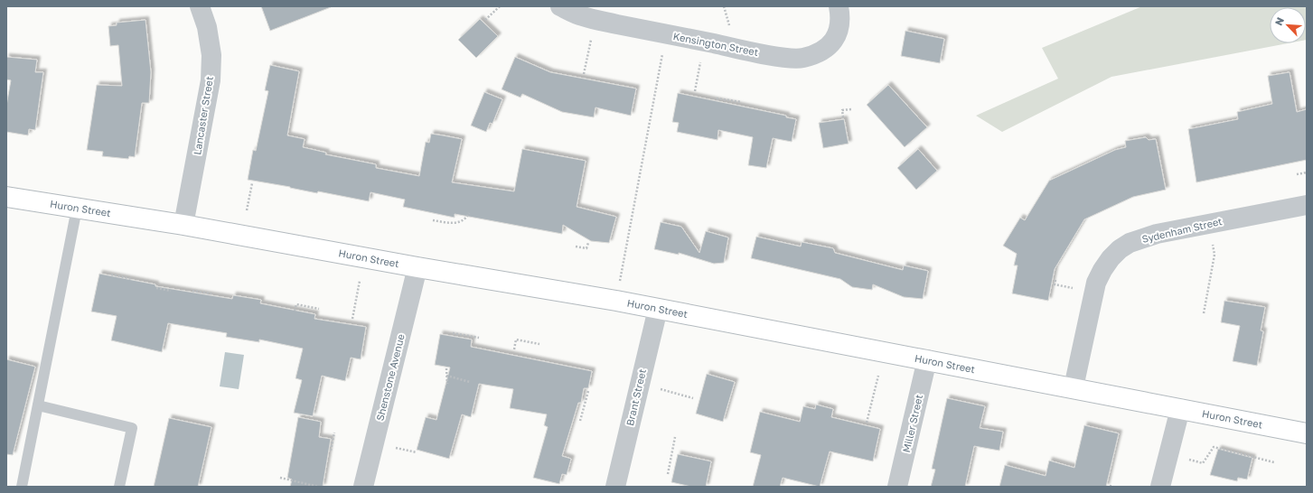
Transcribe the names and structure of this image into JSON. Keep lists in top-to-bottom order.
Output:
{
  "streets": {
    "main road": ["Huron Street"],
    "street": [
      "Kensington Street",
      "Lancaster Street",
      "Sydenham Street",
      "Shenstone Avenue",
      "Brant Street",
      "Miller Street"
    ]
  },
  "crossings": [
    ["Lancaster Street", "Huron Street"],
    ["Huron Street", "Sydenham Street"],
    ["Huron Street", "Shenstone Avenue"],
    ["Huron Street", "Brant Street"],
    ["Huron Street", "Miller Street"]
  ],
  "north": "top left"
}
